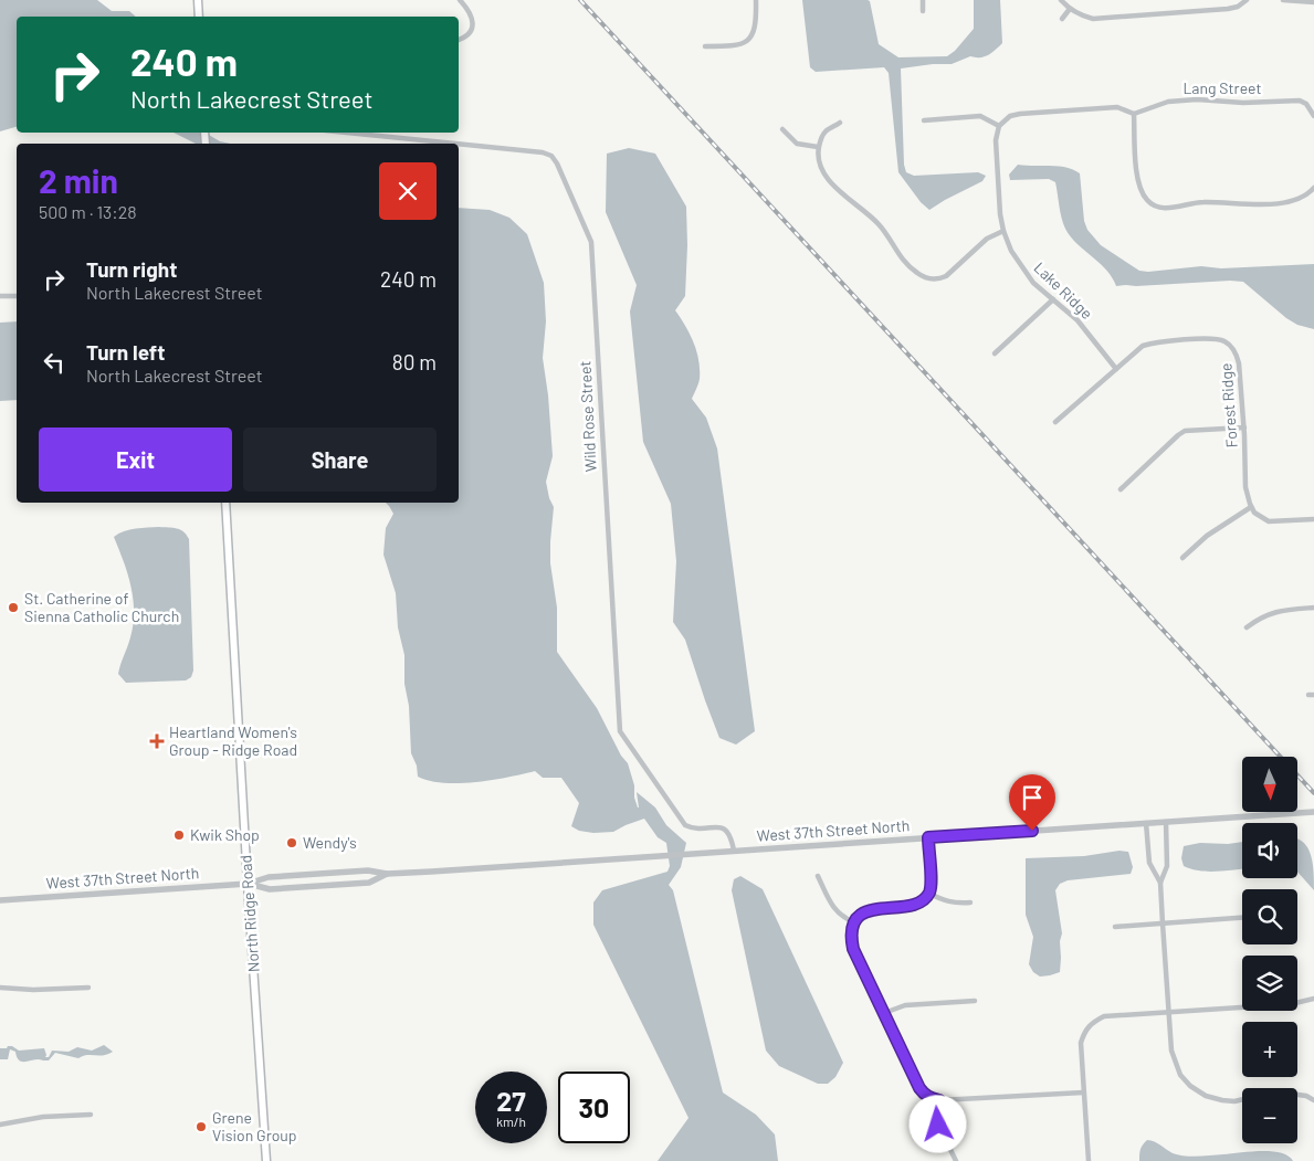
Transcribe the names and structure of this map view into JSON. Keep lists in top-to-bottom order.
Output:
{
  "streets": {
    "main road": ["North Ridge Road"],
    "street": [
      "Lang Street",
      "Lake Ridge",
      "Forest Ridge",
      "Wild Rose Street",
      "West 37th Street North"
    ]
  },
  "crossings": [
    ["Lake Ridge", "Forest Ridge"],
    ["Wild Rose Street", "West 37th Street North"],
    ["West 37th Street North", "North Ridge Road"]
  ],
  "places": {
    "other": [
      "St. Catherine of Sienna Catholic Church",
      "Kwik Shop",
      "Wendy's",
      "Grene Vision Group"
    ],
    "health": ["Heartland Women's Group - Ridge Road"]
  },
  "north": "bottom",
  "page": {
    "turn": ["240 m", "North Lakecrest Street"],
    "heading": ["2 min", "500 m · 13:28"],
    "list": [
      {
        "name": "Turn right",
        "note": "North Lakecrest Street",
        "value": "240 m"
      },
      {
        "name": "Turn left",
        "note": "North Lakecrest Street",
        "value": "80 m"
      }
    ],
    "buttons": ["Exit", "Share"],
    "map_buttons": ["+", "−"],
    "speed": "27 km/h",
    "limit": "30"
  }
}
